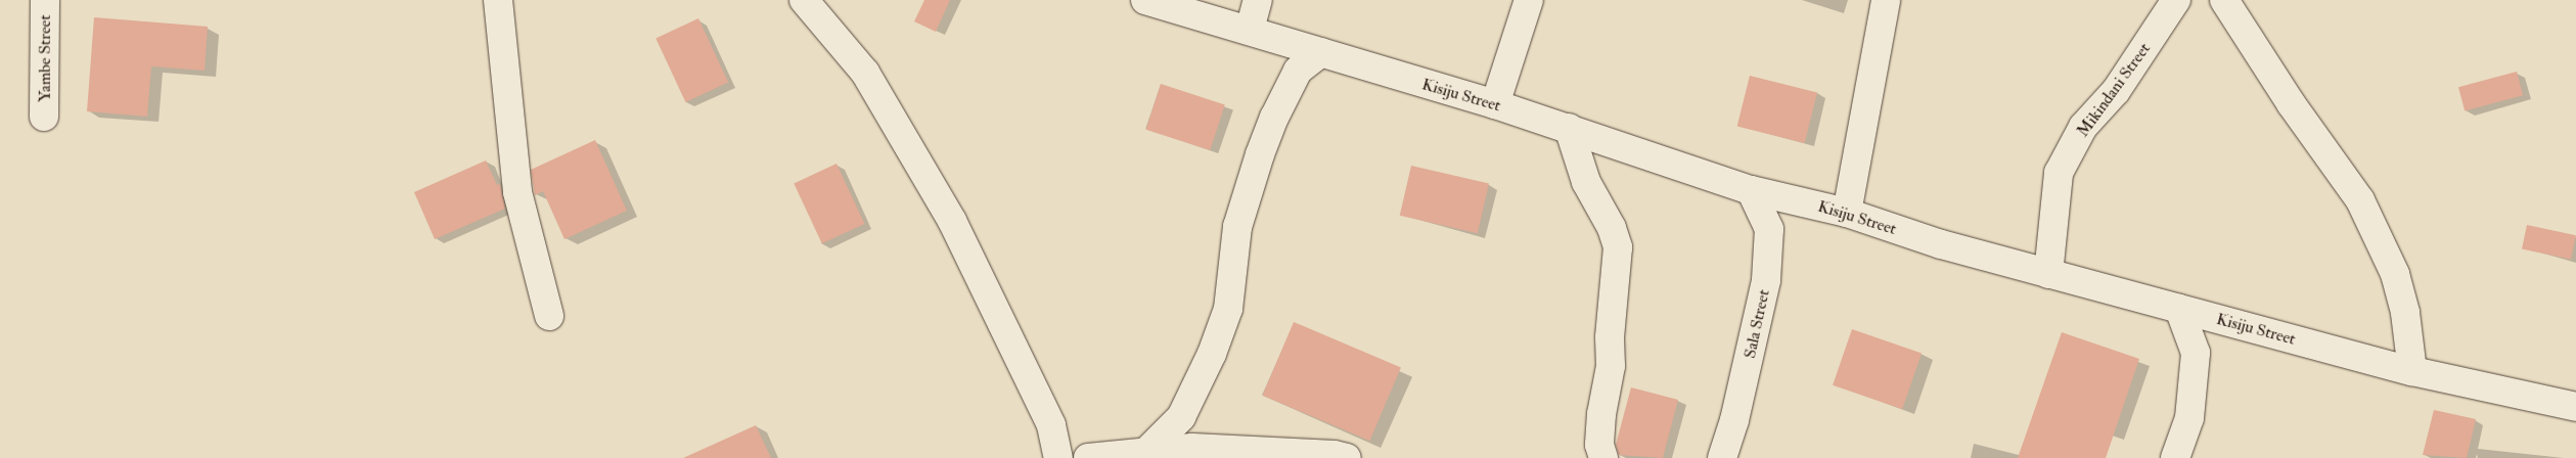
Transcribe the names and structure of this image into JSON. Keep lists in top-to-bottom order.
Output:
{
  "streets": {
    "street": [
      "Yambe Street",
      "Mikindani Street",
      "Kisiju Street",
      "Sala Street"
    ]
  },
  "crossings": [
    ["Mikindani Street", "Kisiju Street"],
    ["Kisiju Street", "Sala Street"]
  ]
}
